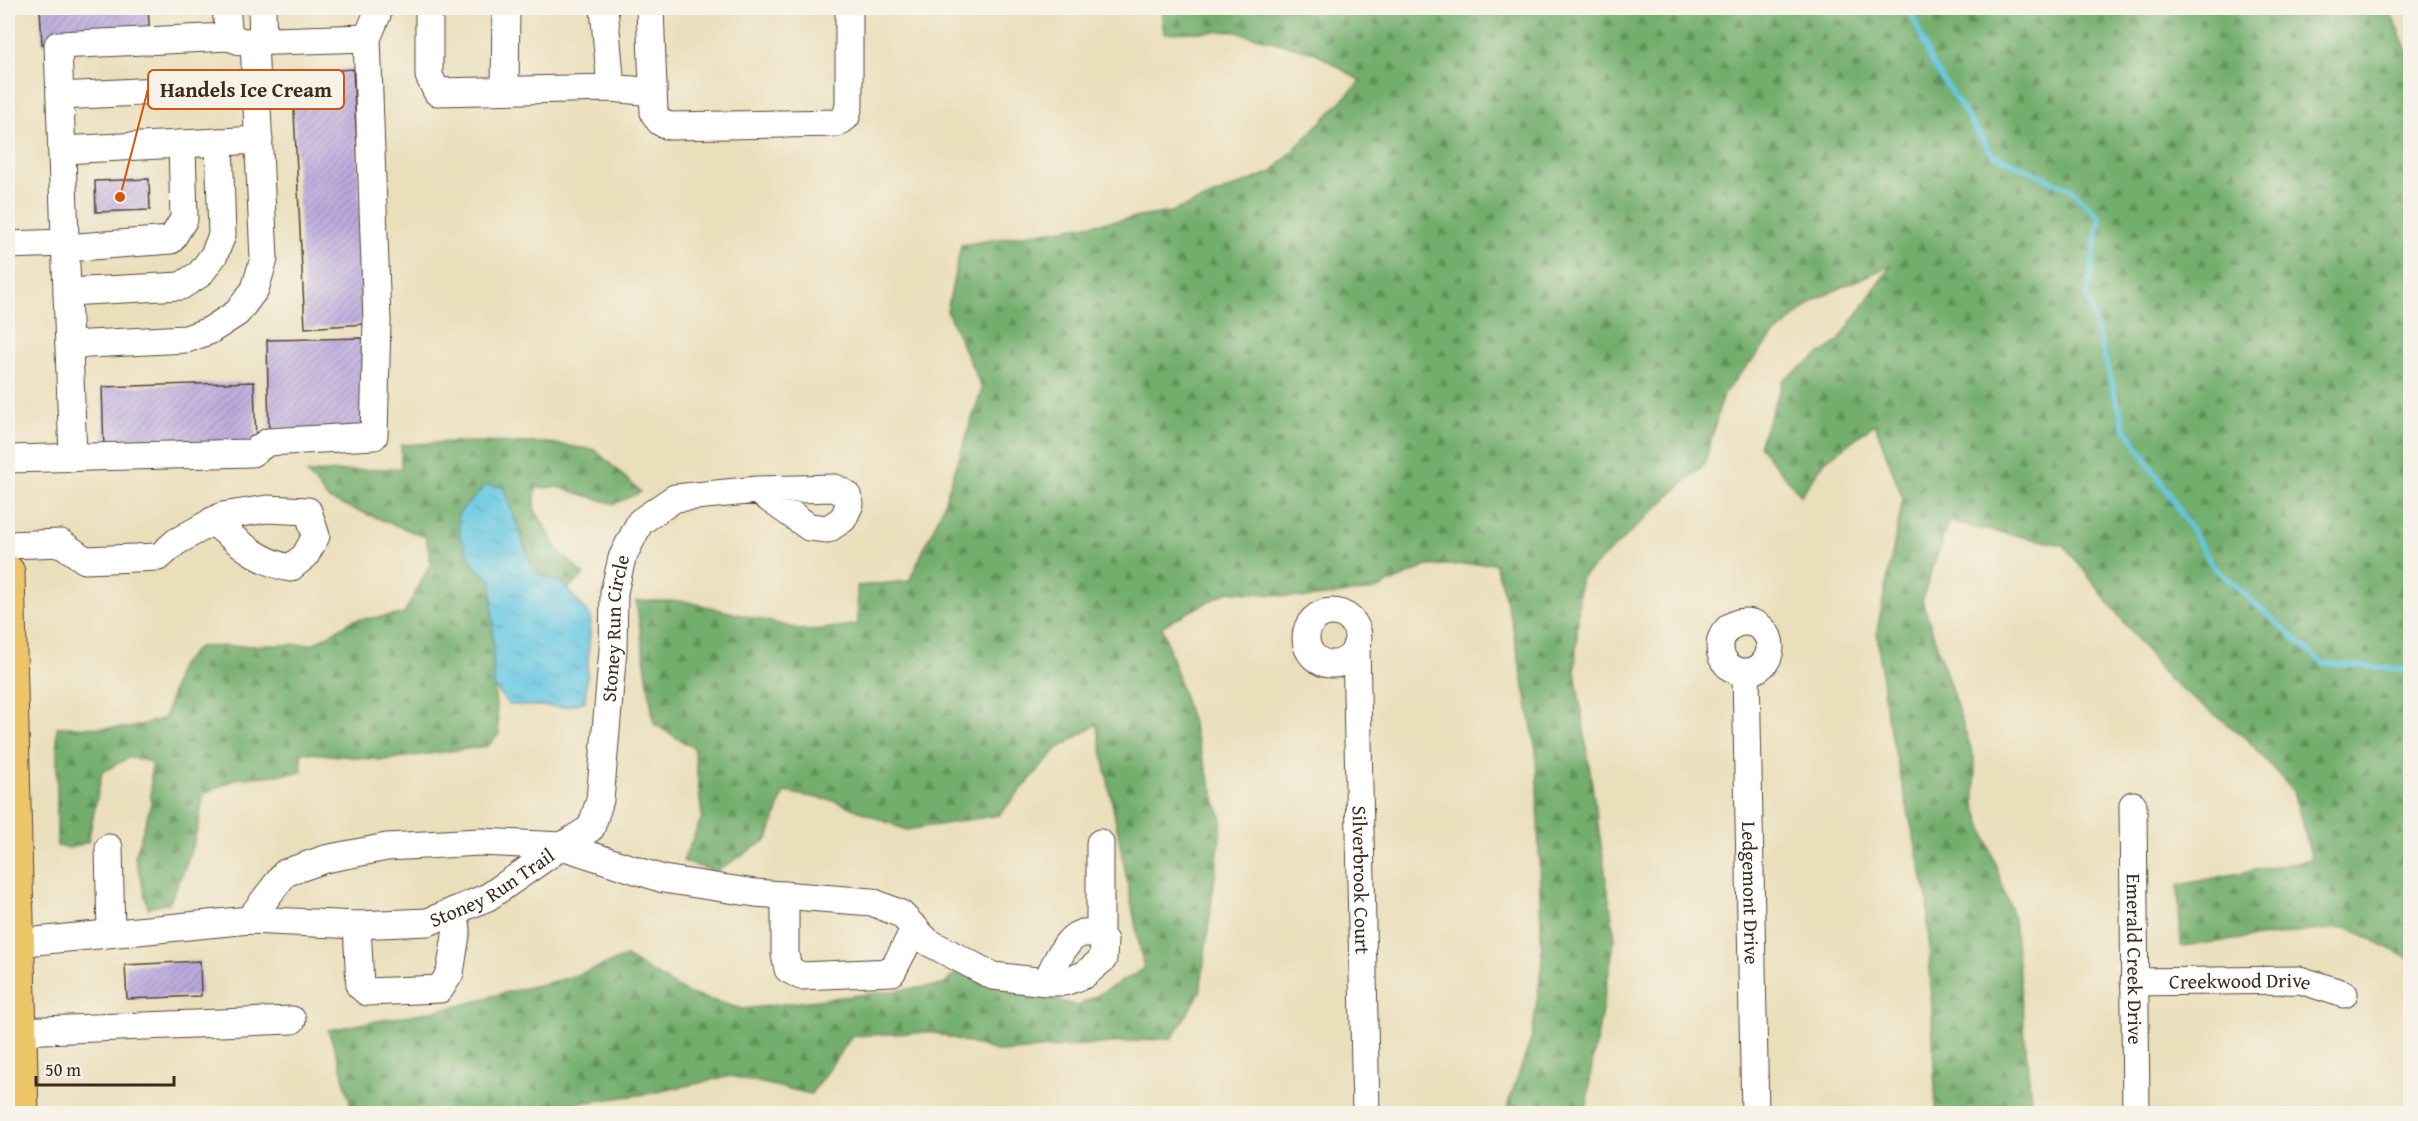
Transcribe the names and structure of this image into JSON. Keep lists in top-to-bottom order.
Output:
{
  "streets": {
    "street": [
      "Stoney Run Circle",
      "Silverbrook Court",
      "Stoney Run Trail",
      "Ledgemont Drive",
      "Emerald Creek Drive",
      "Creekwood Drive"
    ]
  },
  "crossings": [
    ["Stoney Run Circle", "Stoney Run Trail"],
    ["Emerald Creek Drive", "Creekwood Drive"]
  ],
  "places": ["Handels Ice Cream"],
  "scale_bar": "50 m"
}
